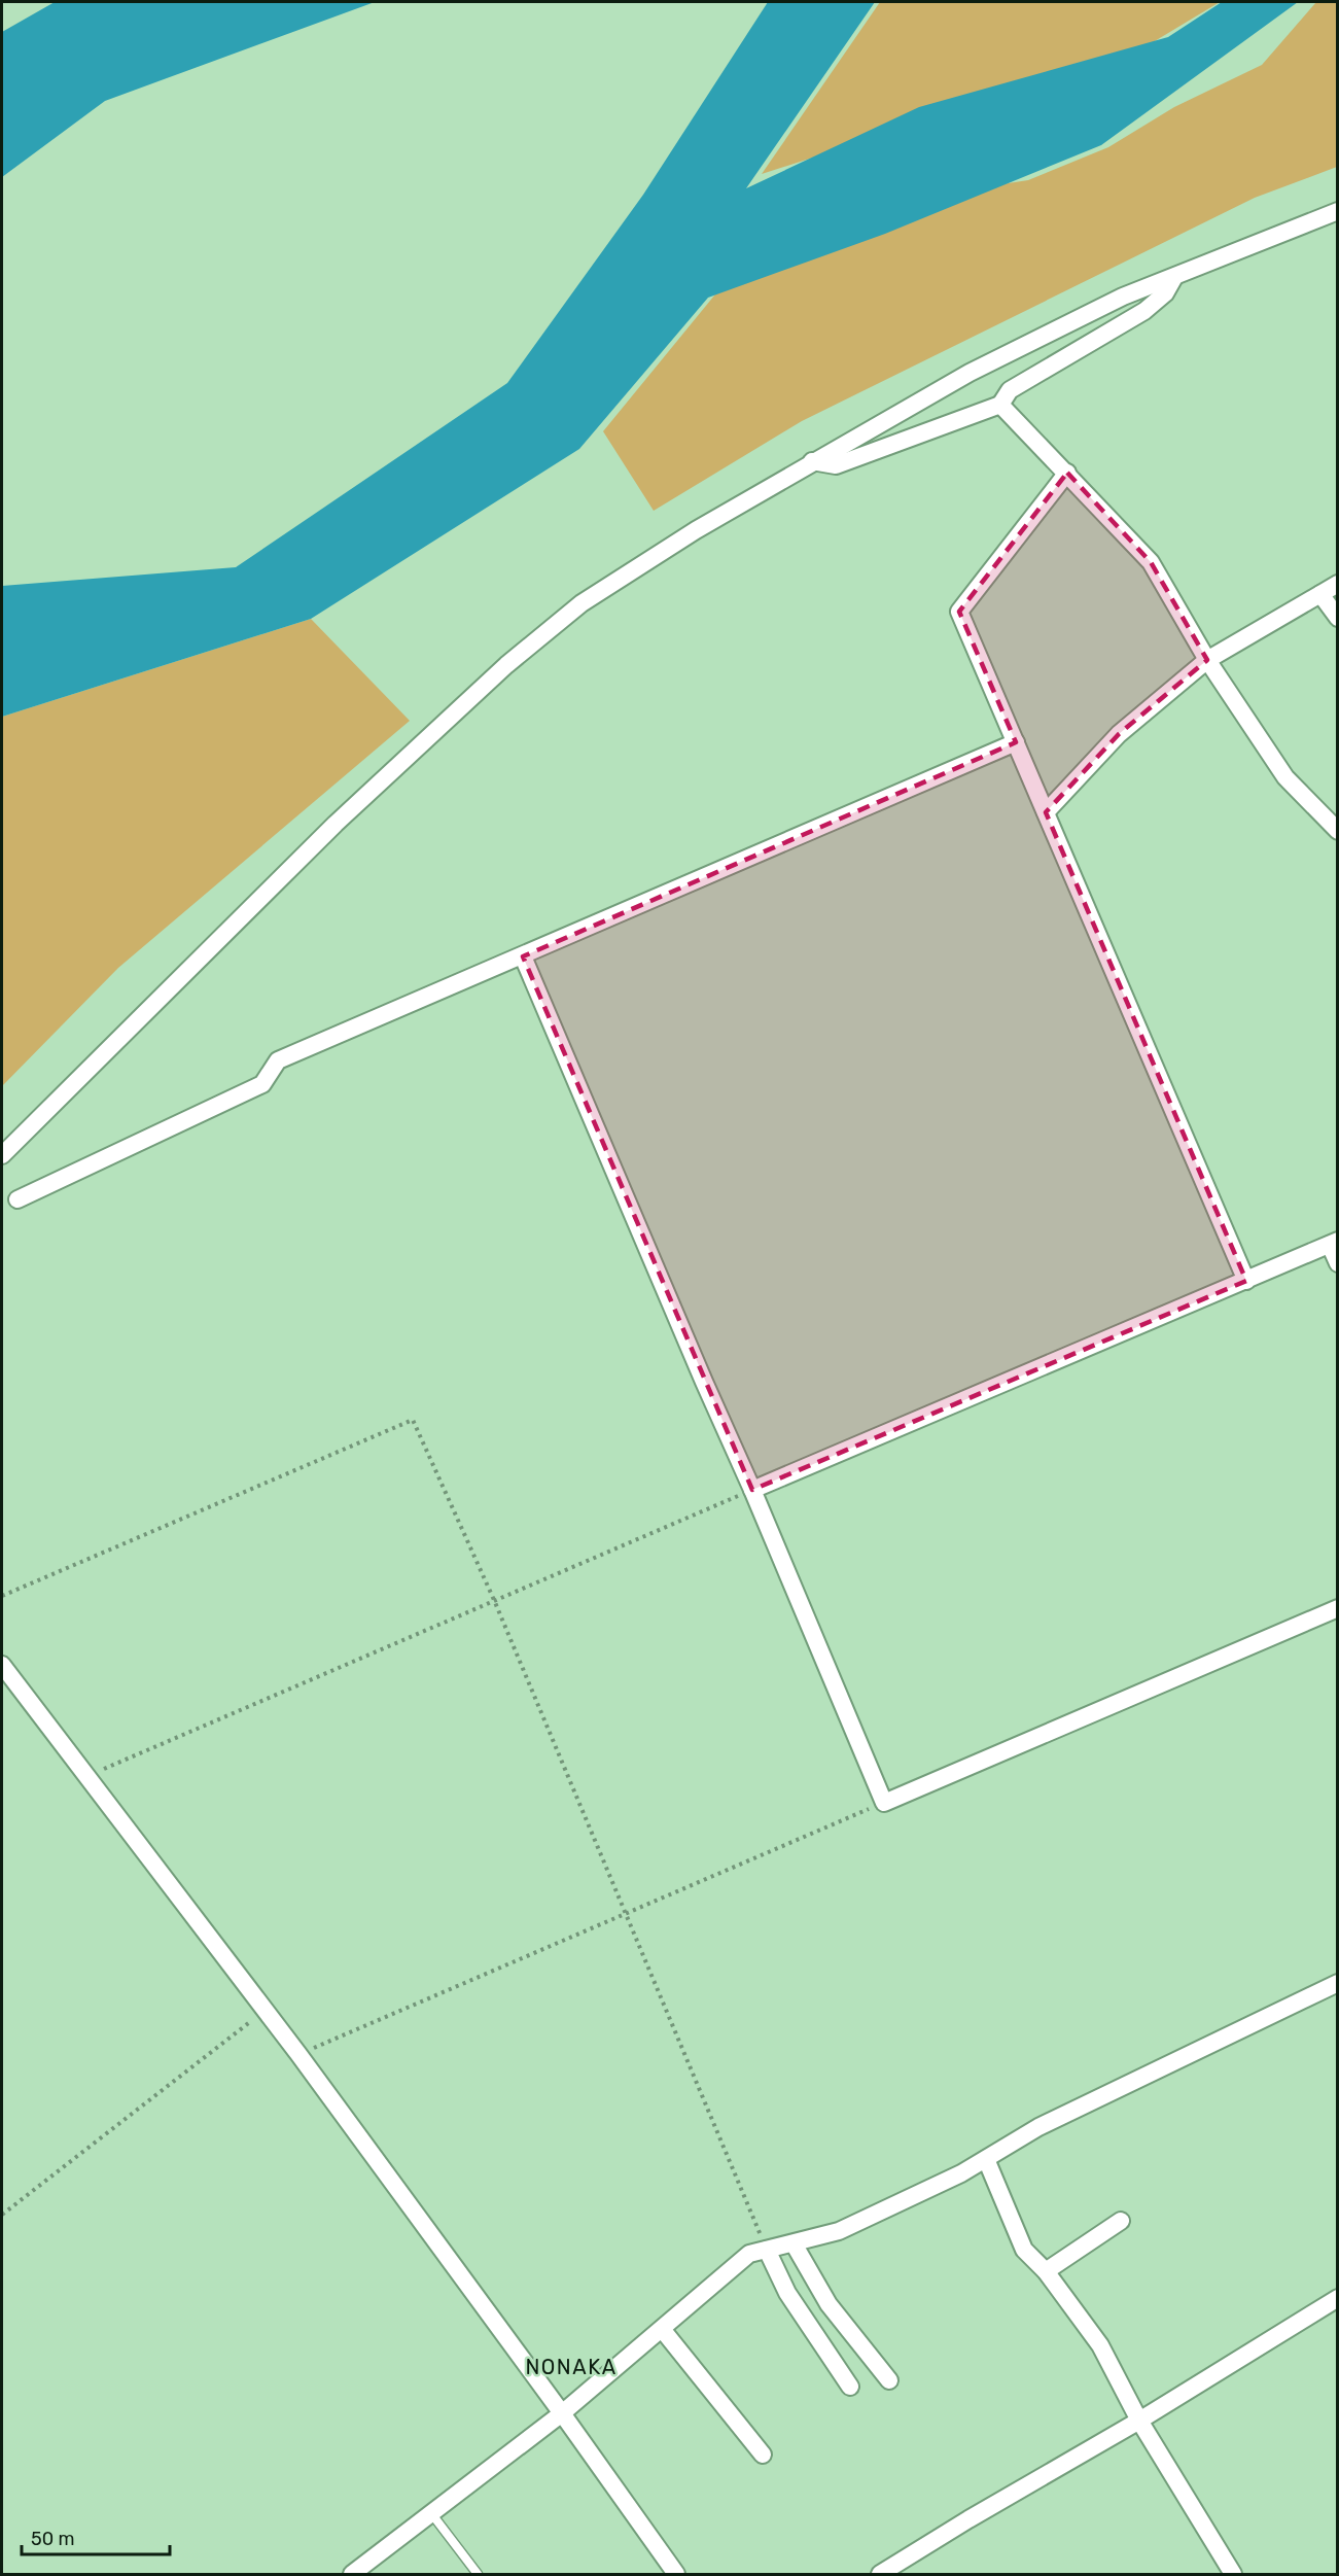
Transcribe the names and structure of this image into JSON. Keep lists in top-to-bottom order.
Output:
{
  "districts": ["NONAKA"],
  "scale_bar": "50 m"
}
